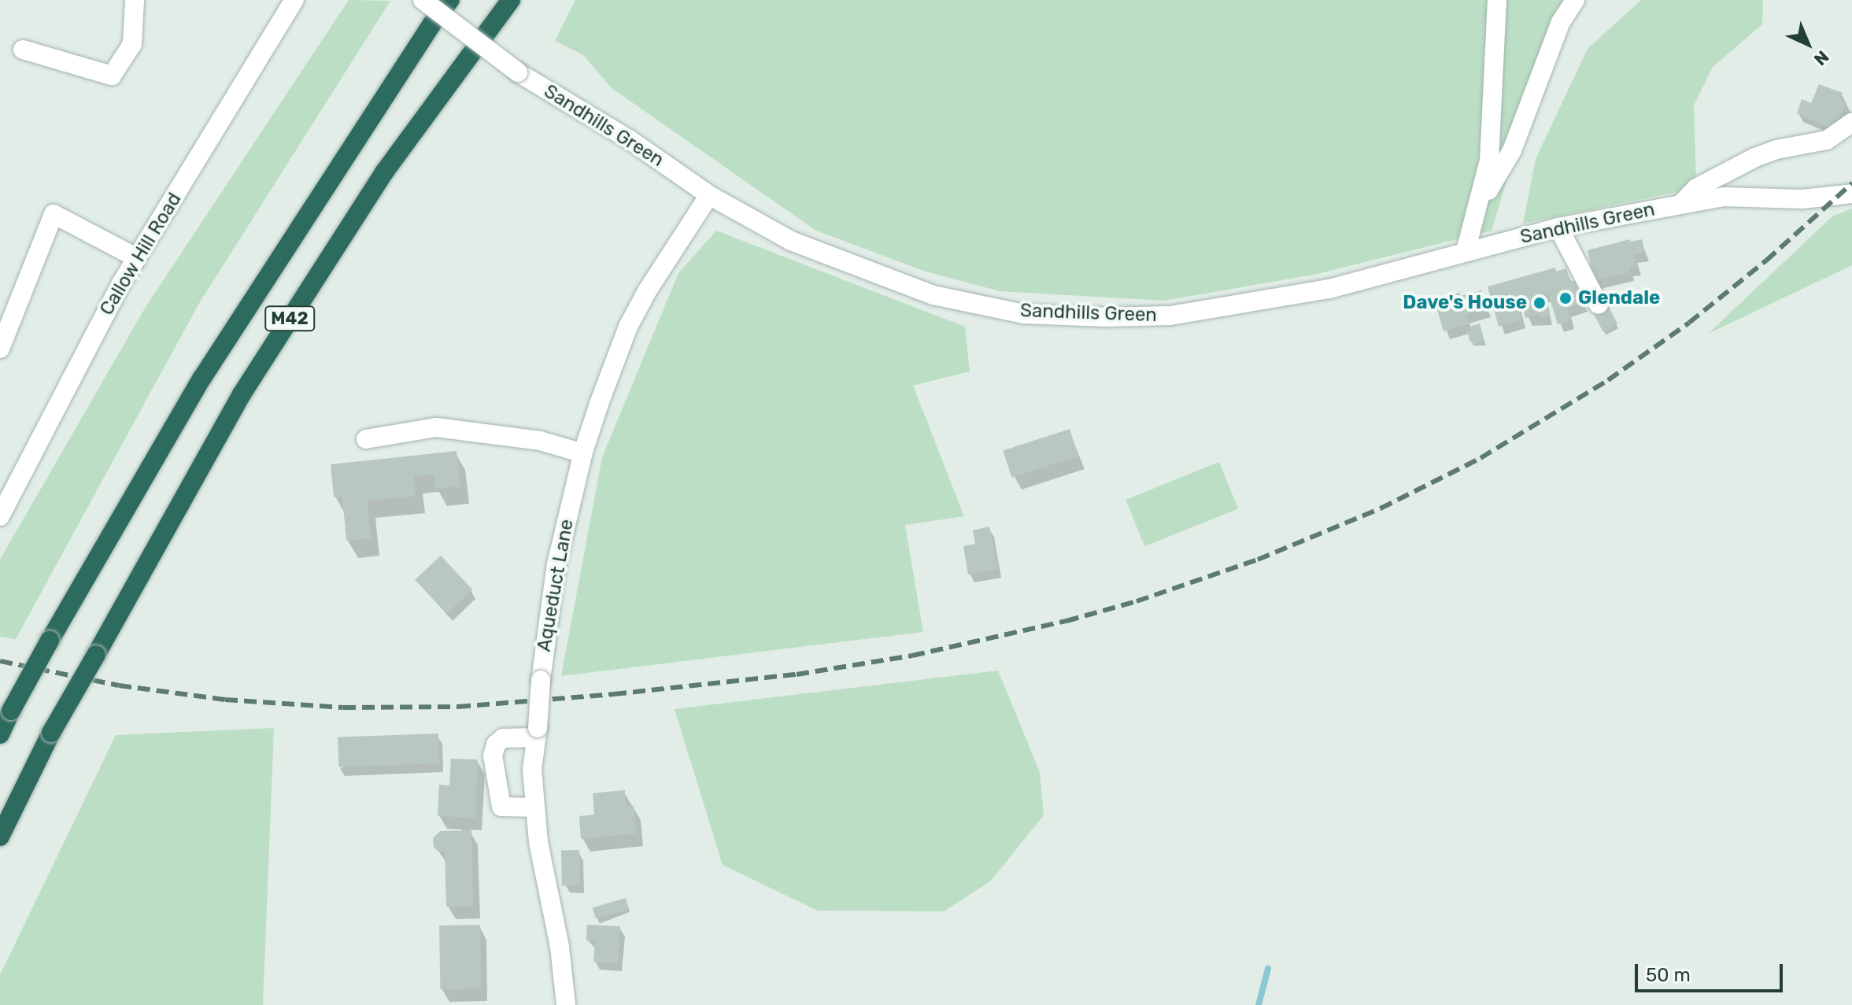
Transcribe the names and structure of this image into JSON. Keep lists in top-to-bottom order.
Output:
{
  "streets": {
    "highway": ["M42"],
    "street": ["Sandhills Green", "Callow Hill Road", "Aqueduct Lane"]
  },
  "crossings": [
    ["Sandhills Green", "Aqueduct Lane"]
  ],
  "places": ["Glendale", "Dave's House"],
  "scale_bar": "50 m",
  "north": "bottom right"
}
